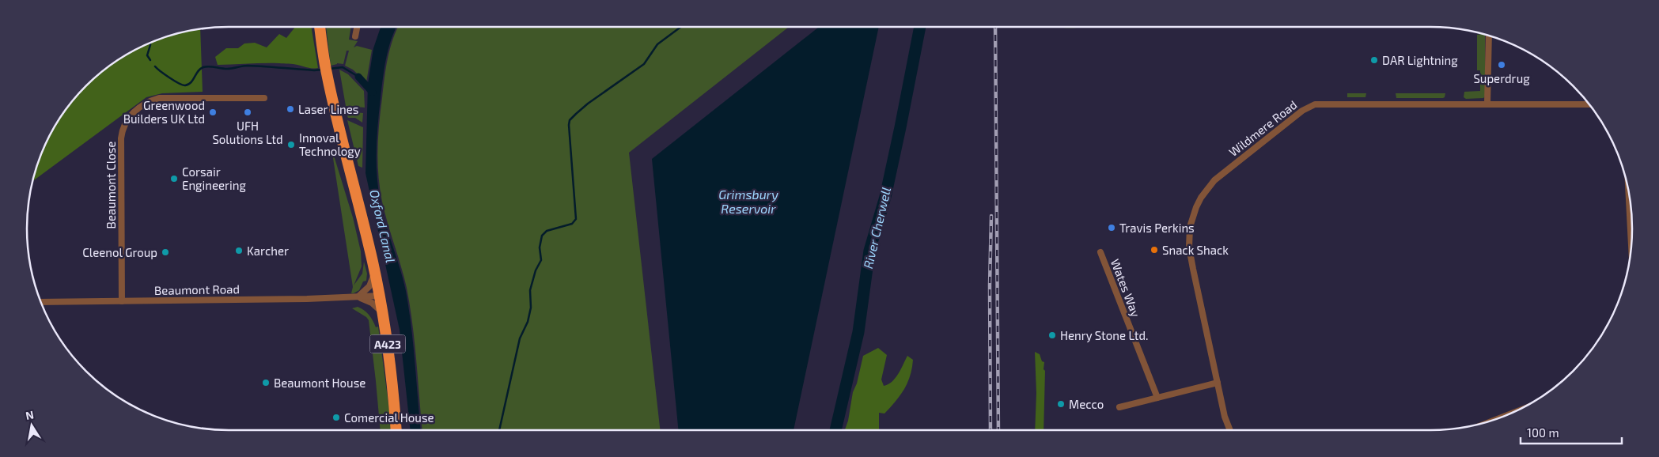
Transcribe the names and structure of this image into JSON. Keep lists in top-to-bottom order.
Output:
{
  "streets": {
    "highway": ["A423"],
    "street": [
      "Wildmere Road",
      "Beaumont Close",
      "Wates Way",
      "Beaumont Road"
    ]
  },
  "crossings": [
    ["Beaumont Close", "Beaumont Road"],
    ["Beaumont Road", "A423"]
  ],
  "water": ["Grimsbury Reservoir", "Oxford Canal", "River Cherwell"],
  "places": [
    "DAR Lightning",
    "Superdrug",
    "Laser Lines",
    "Greenwood Builders UK Ltd",
    "UFH Solutions Ltd",
    "Innoval Technology",
    "Corsair Engineering",
    "Travis Perkins",
    "Snack Shack",
    "Karcher",
    "Cleenol Group",
    "Henry Stone Ltd.",
    "Beaumont House",
    "Mecco",
    "Comercial House"
  ],
  "scale_bar": "100 m",
  "north": "top"
}
